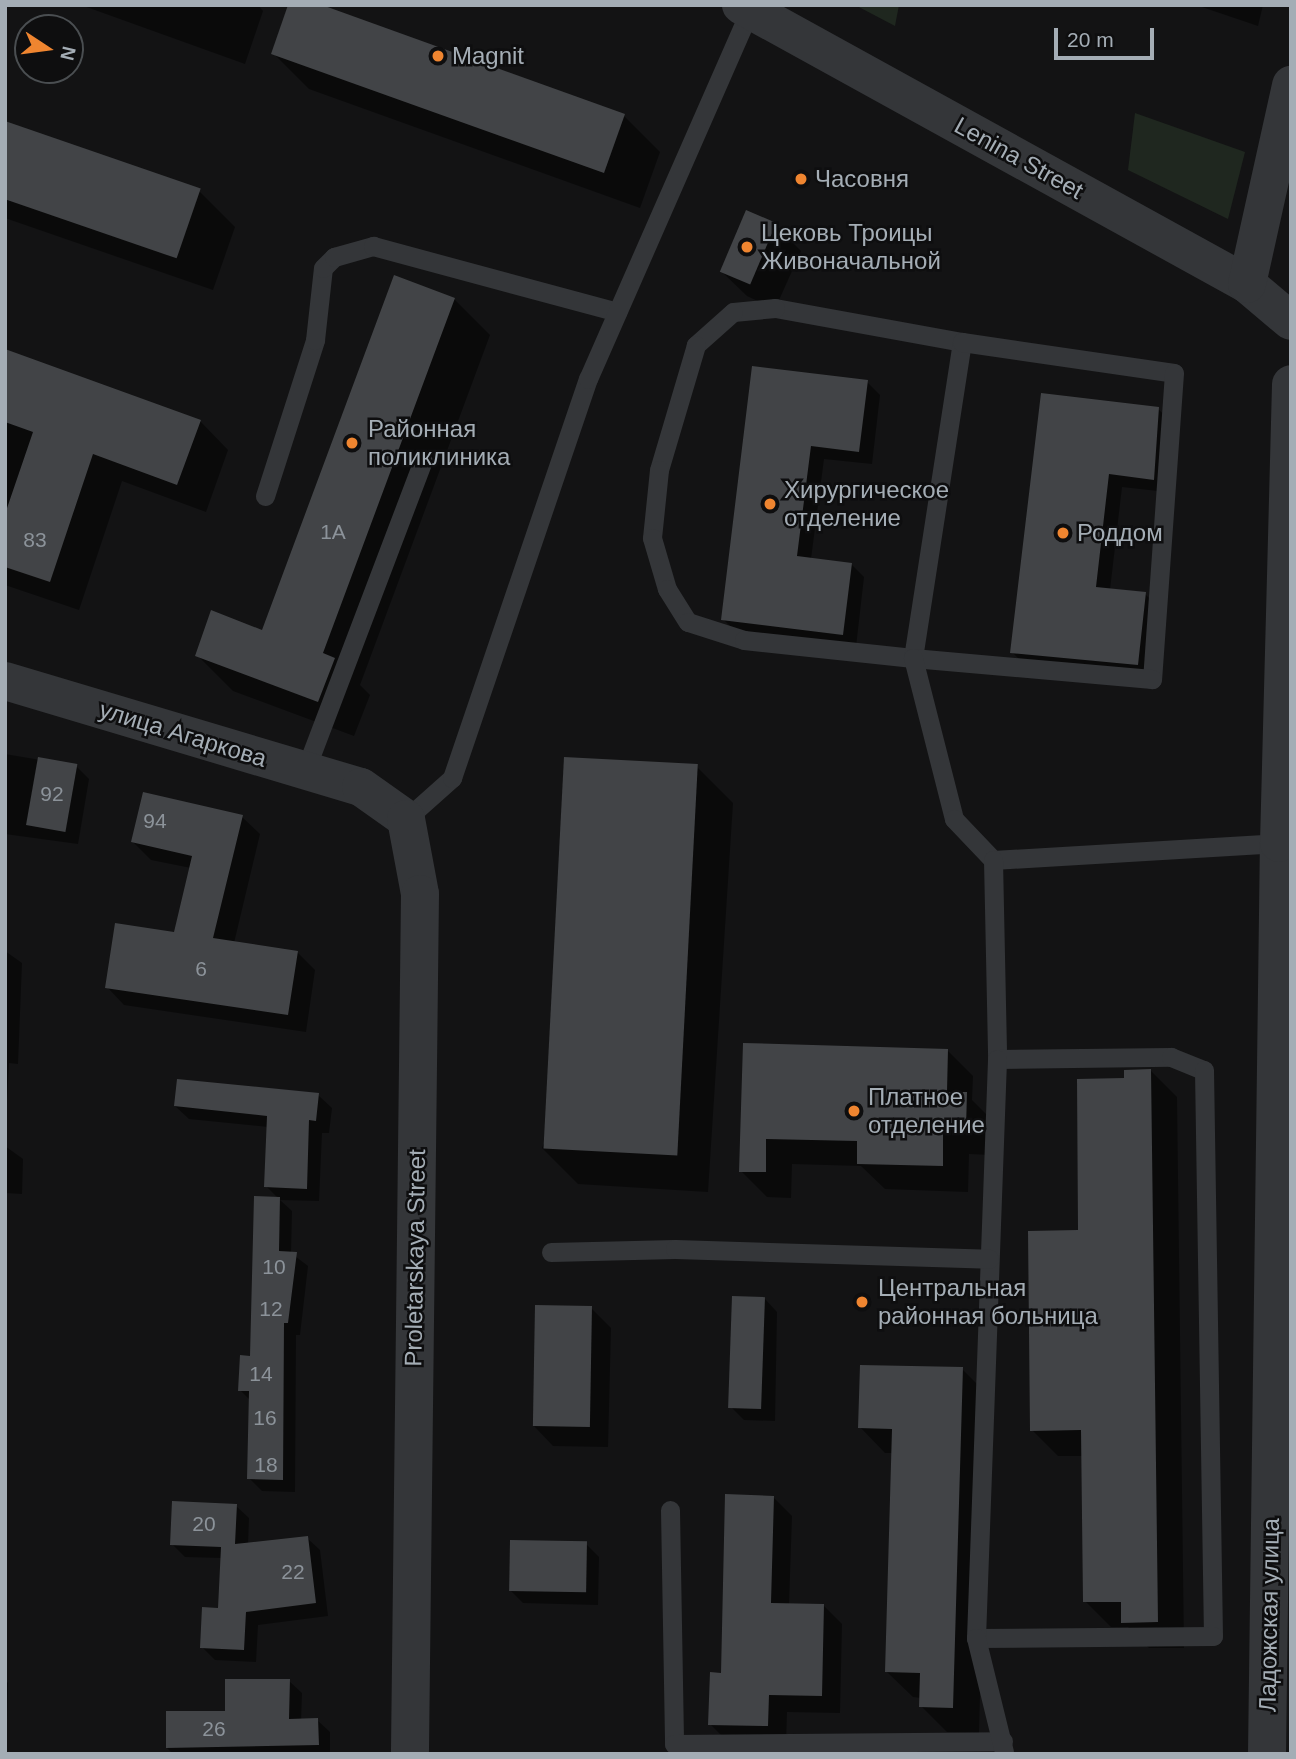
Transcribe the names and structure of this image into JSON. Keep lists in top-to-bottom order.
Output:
{
  "streets": {
    "street": [
      "Lenina Street",
      "улица Агаркова",
      "Proletarskaya Street",
      "Ладожская улица"
    ]
  },
  "crossings": [
    ["улица Агаркова", "Proletarskaya Street"]
  ],
  "places": [
    "Magnit",
    "Часовня",
    "Цековь Троицы Живоначальной",
    "Районная поликлиника",
    "Хирургическое отделение",
    "Роддом",
    "Платное отделение",
    "Центральная районная больница"
  ],
  "house_numbers": [
    "1А",
    "83",
    "92",
    "94",
    "6",
    "10",
    "12",
    "14",
    "16",
    "18",
    "20",
    "22",
    "26"
  ],
  "scale_bar": "20 m",
  "north": "right"
}
